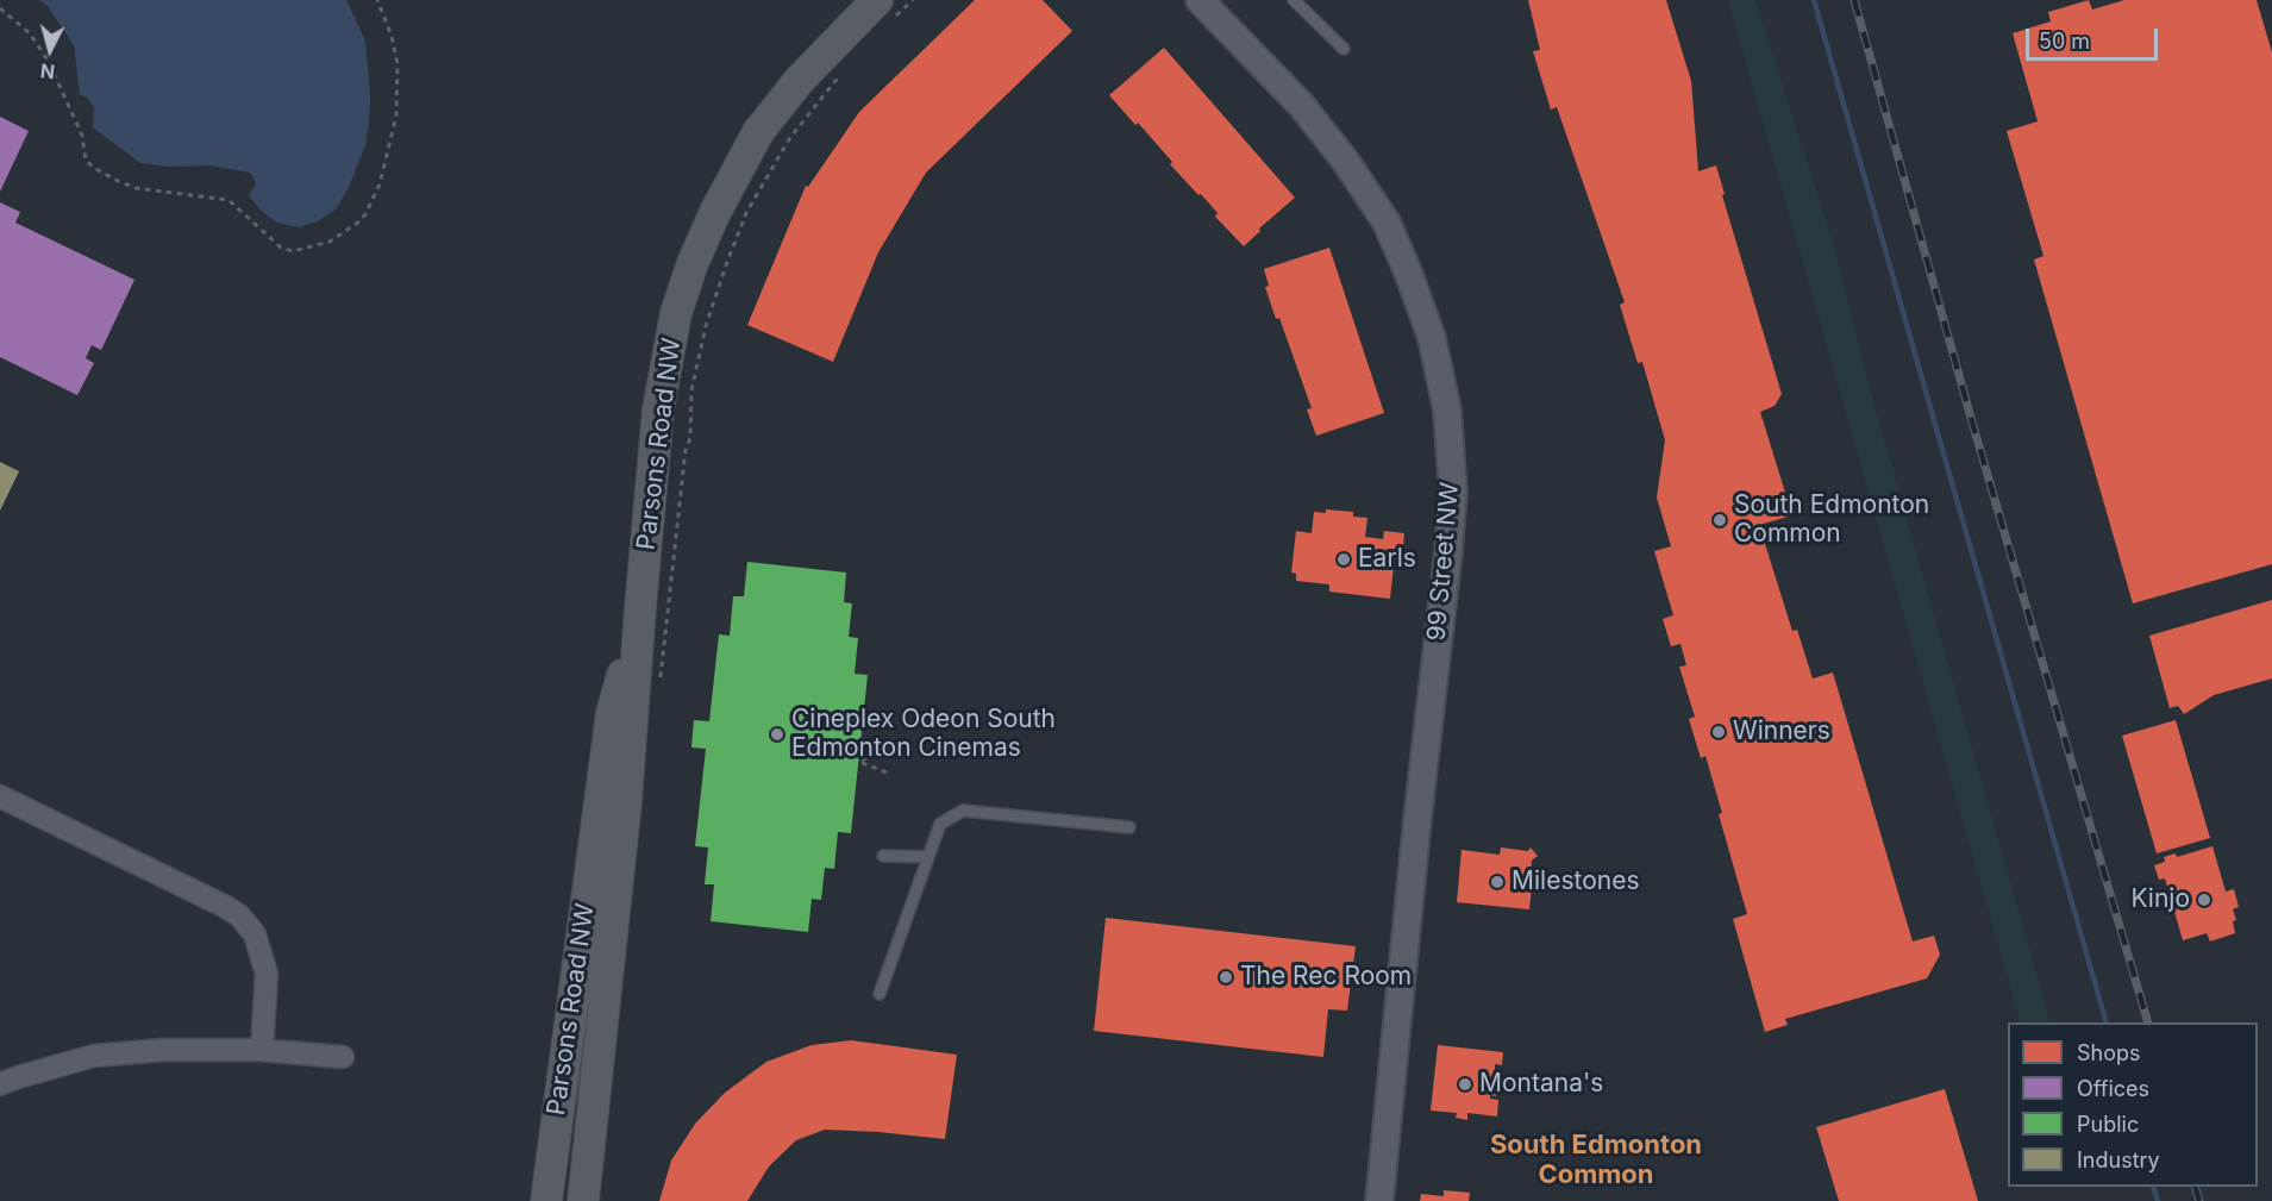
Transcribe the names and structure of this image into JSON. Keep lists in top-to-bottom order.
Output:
{
  "streets": {
    "main road": ["Parsons Road NW"],
    "street": ["99 Street NW"]
  },
  "districts": ["South Edmonton Common"],
  "places": [
    "South Edmonton Common",
    "Earls",
    "Winners",
    "Cineplex Odeon South Edmonton Cinemas",
    "Milestones",
    "Kinjo",
    "The Rec Room",
    "Montana's"
  ],
  "legend": [
    "Shops",
    "Offices",
    "Public",
    "Industry"
  ],
  "scale_bar": "50 m",
  "north": "bottom"
}
